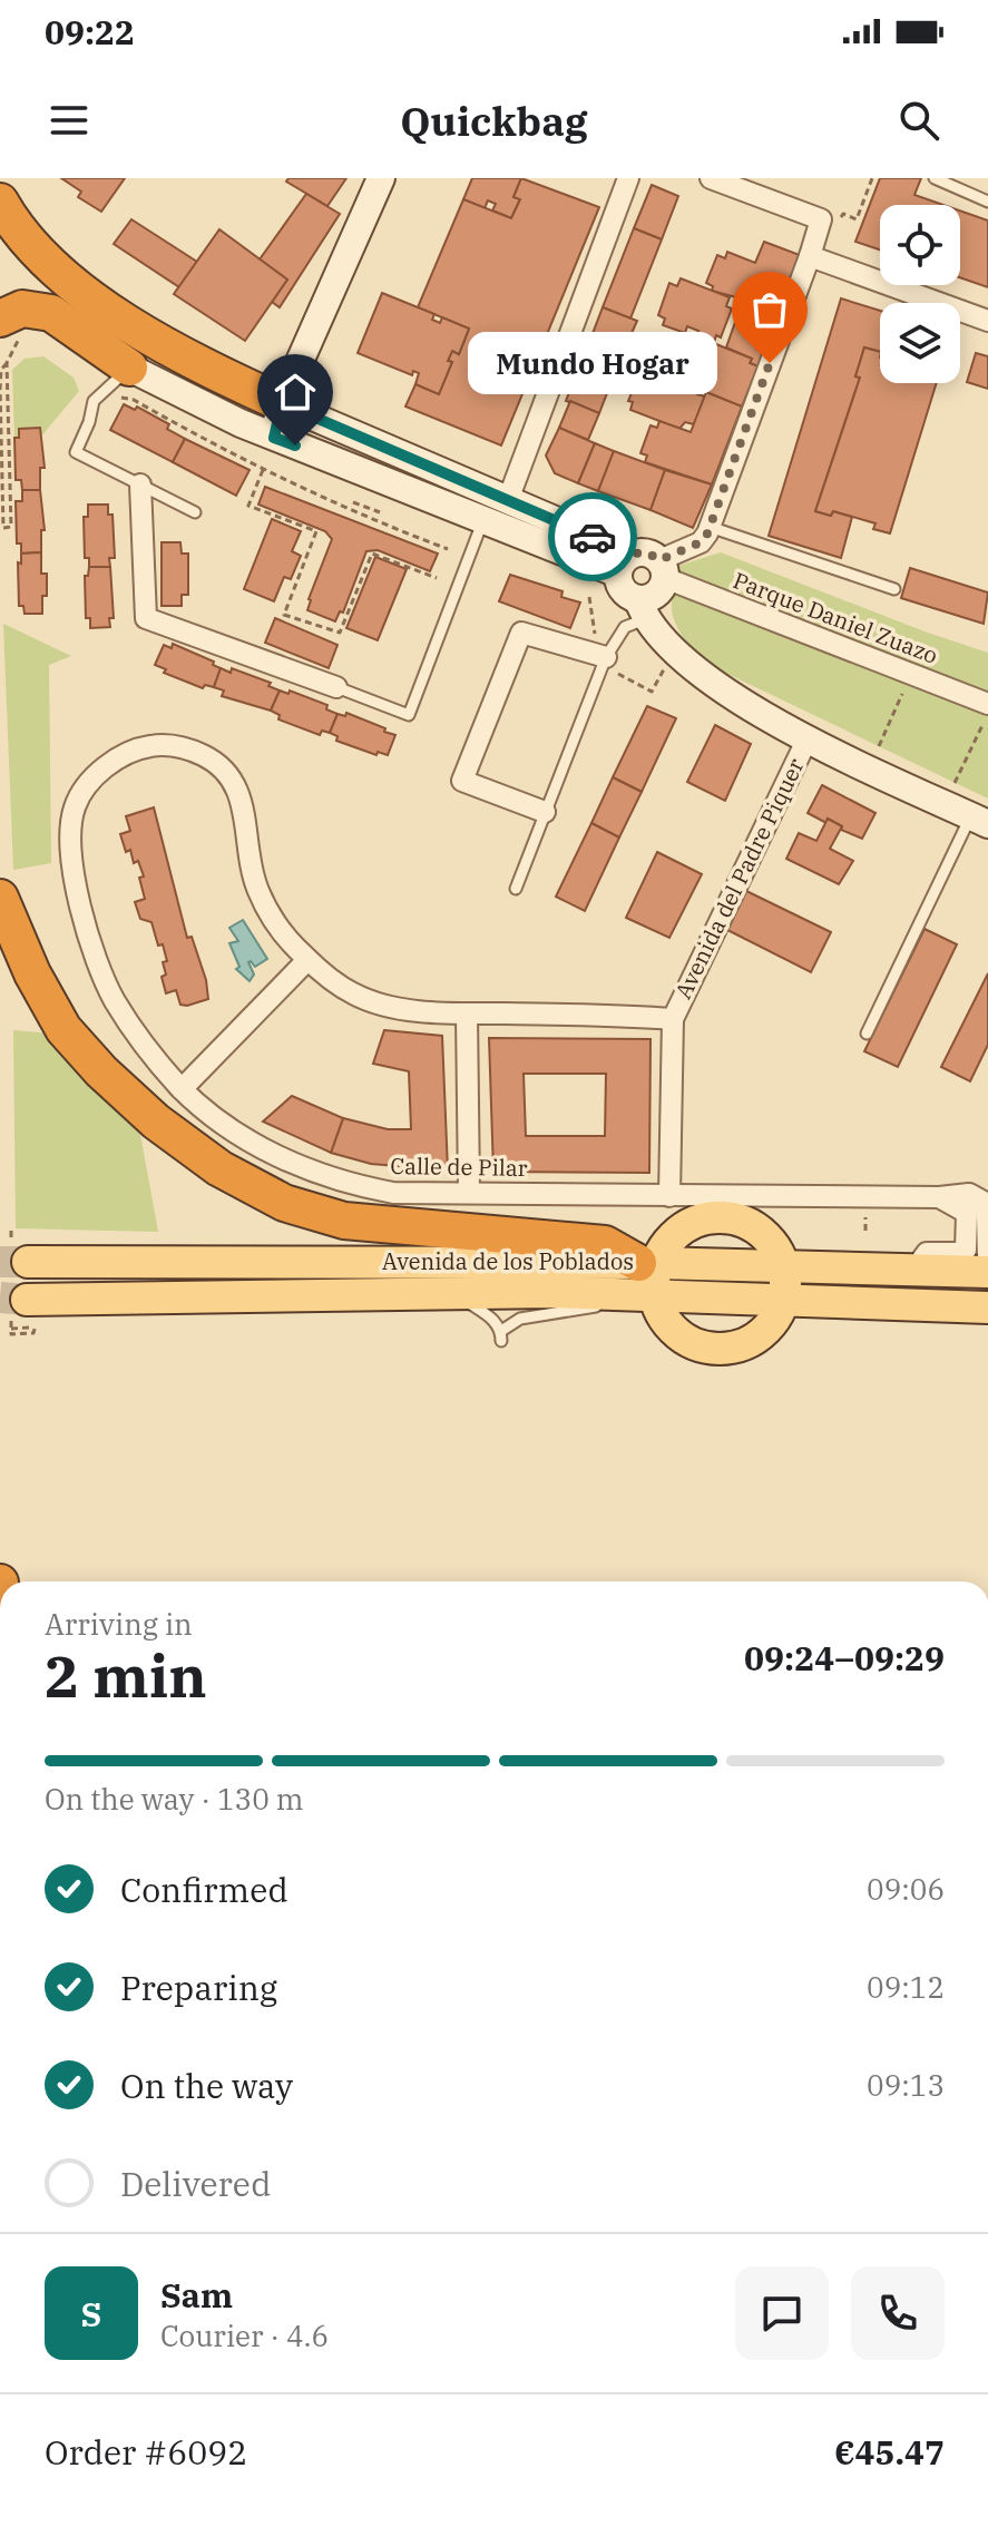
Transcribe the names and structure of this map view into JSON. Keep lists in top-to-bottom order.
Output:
{
  "streets": {
    "main road": ["Avenida de los Poblados"],
    "street": ["Parque Daniel Zuazo", "Avenida del Padre Piquer", "Calle de Pilar"]
  },
  "crossings": [
    ["Parque Daniel Zuazo", "Avenida del Padre Piquer"],
    ["Avenida del Padre Piquer", "Calle de Pilar"]
  ],
  "places": ["Mundo Hogar"],
  "page": {
    "status": "09:22",
    "header": "Quickbag",
    "bubble": "Mundo Hogar",
    "heading": ["2 min", "Arriving in", "09:24–09:29"],
    "panel": [
      "Sam",
      "Courier · 4.6",
      "Order #6092",
      "€45.47"
    ],
    "bar": "On the way · 130 m",
    "list": [
      ["Confirmed", "09:06"],
      ["Preparing", "09:12"],
      ["On the way", "09:13"],
      "Delivered"
    ],
    "round": "S"
  }
}
